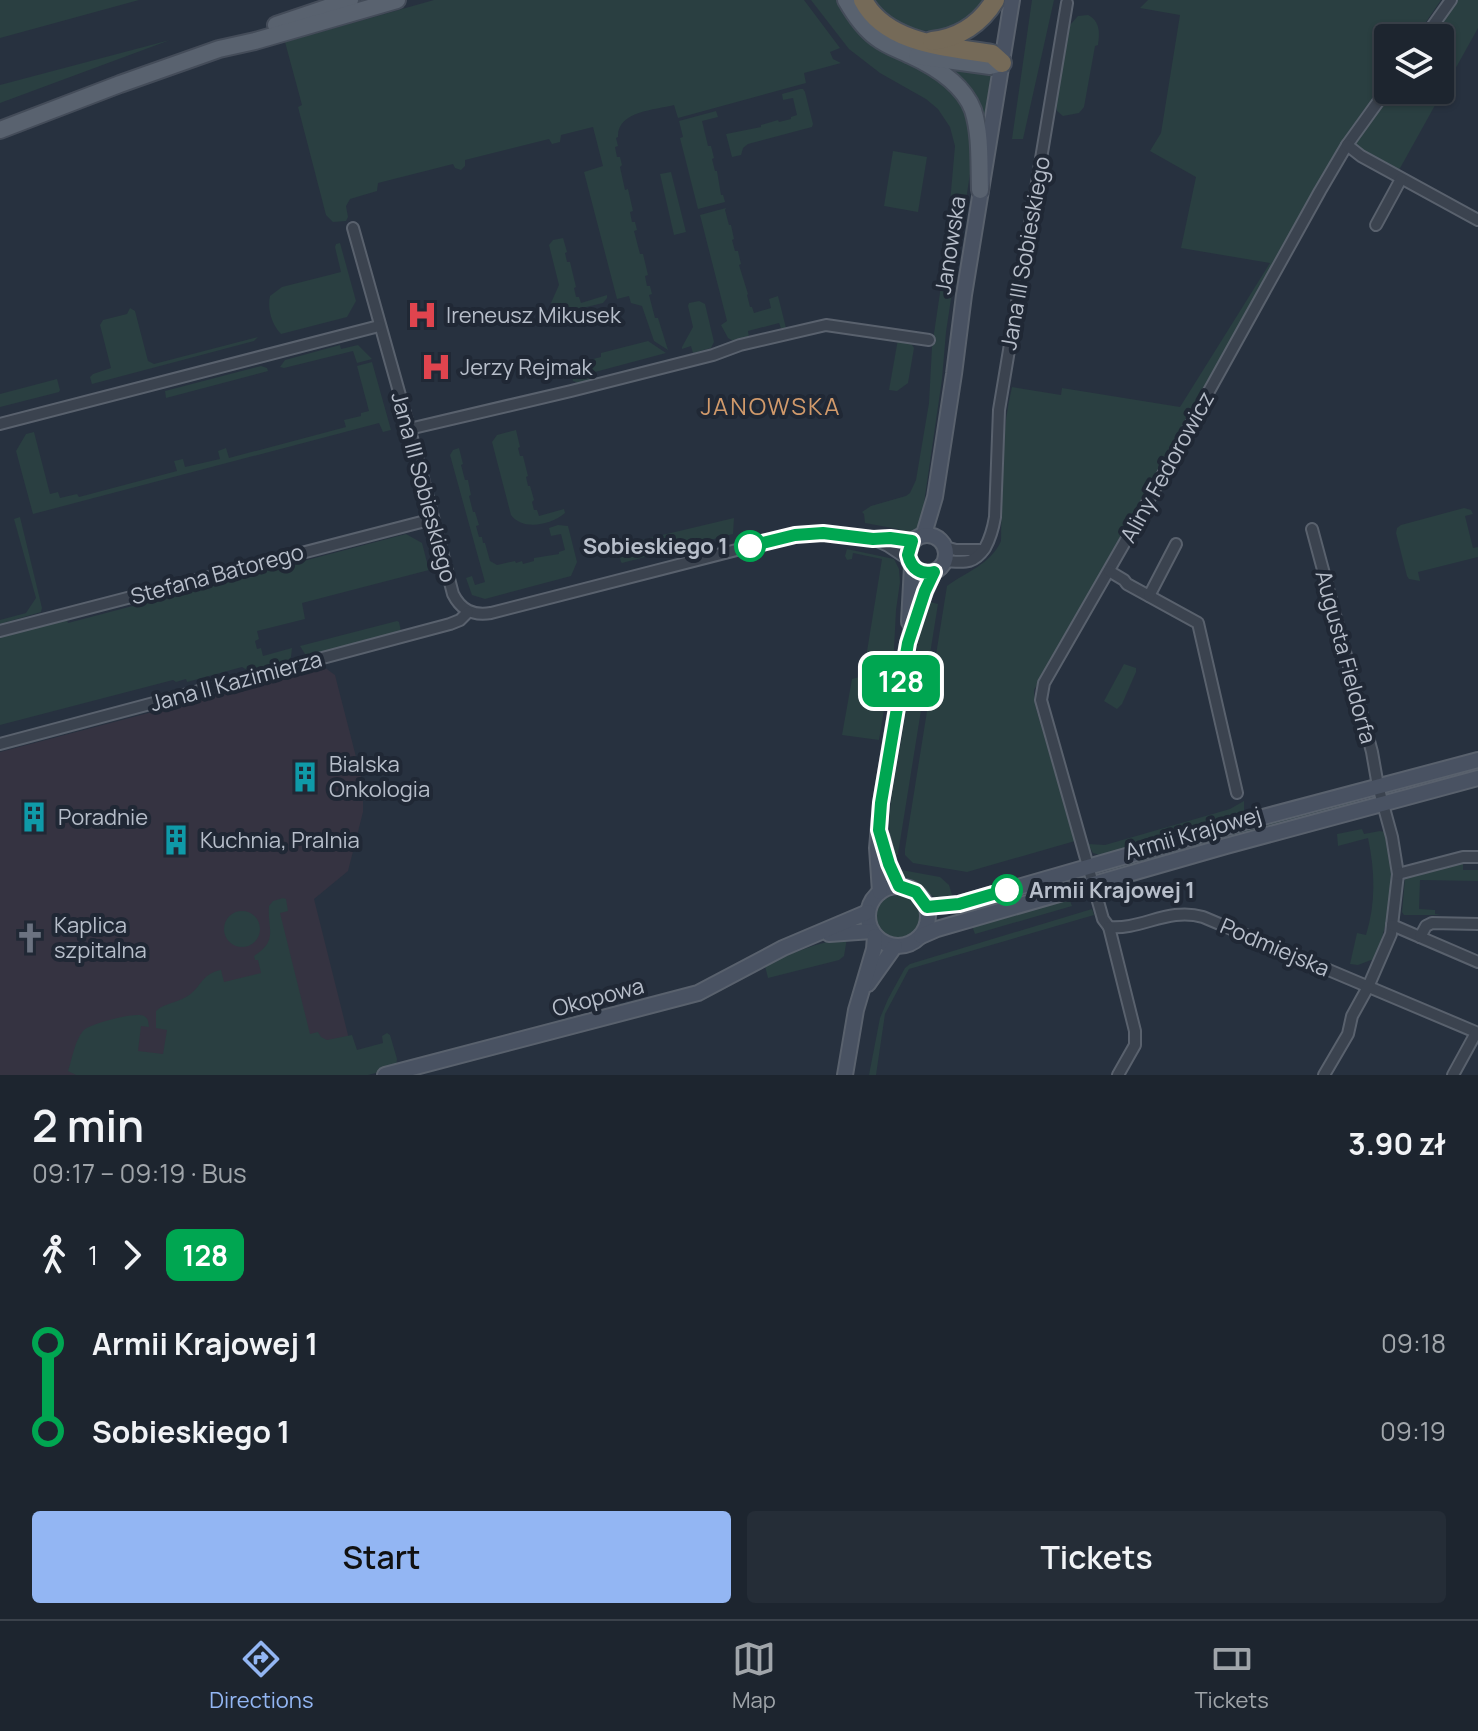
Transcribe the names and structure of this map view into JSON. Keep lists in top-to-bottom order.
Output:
{
  "streets": {
    "street": [
      "Janowska",
      "Jana III Sobieskiego",
      "Aliny Fedorowicz",
      "Stefana Batorego",
      "Augusta Fieldorfa",
      "Jana II Kazimierza",
      "Armii Krajowej",
      "Podmiejska",
      "Okopowa"
    ]
  },
  "crossings": [
    ["Janowska", "Jana III Sobieskiego"],
    ["Jana III Sobieskiego", "Stefana Batorego"],
    ["Jana III Sobieskiego", "Jana II Kazimierza"],
    ["Aliny Fedorowicz", "Armii Krajowej"],
    ["Augusta Fieldorfa", "Armii Krajowej"],
    ["Armii Krajowej", "Okopowa"]
  ],
  "districts": ["JANOWSKA"],
  "places": {
    "hospital": ["Ireneusz Mikusek", "Jerzy Rejmak"],
    "other": ["Sobieskiego 1", "Armii Krajowej 1"],
    "building": ["Bialska Onkologia", "Poradnie", "Kuchnia, Pralnia"],
    "church": ["Kaplica szpitalna"]
  },
  "lines": ["bus line 128"],
  "page": {
    "on_map": "128",
    "heading": ["2 min", "09:17 – 09:19 · Bus", "3.90 zł"],
    "legs": ["1", "128"],
    "list": [
      {
        "name": "Armii Krajowej 1",
        "value": "09:18"
      },
      {
        "name": "Sobieskiego 1",
        "value": "09:19"
      }
    ],
    "buttons": ["Start", "Tickets"],
    "tabs": ["Directions", "Map", "Tickets"]
  }
}
